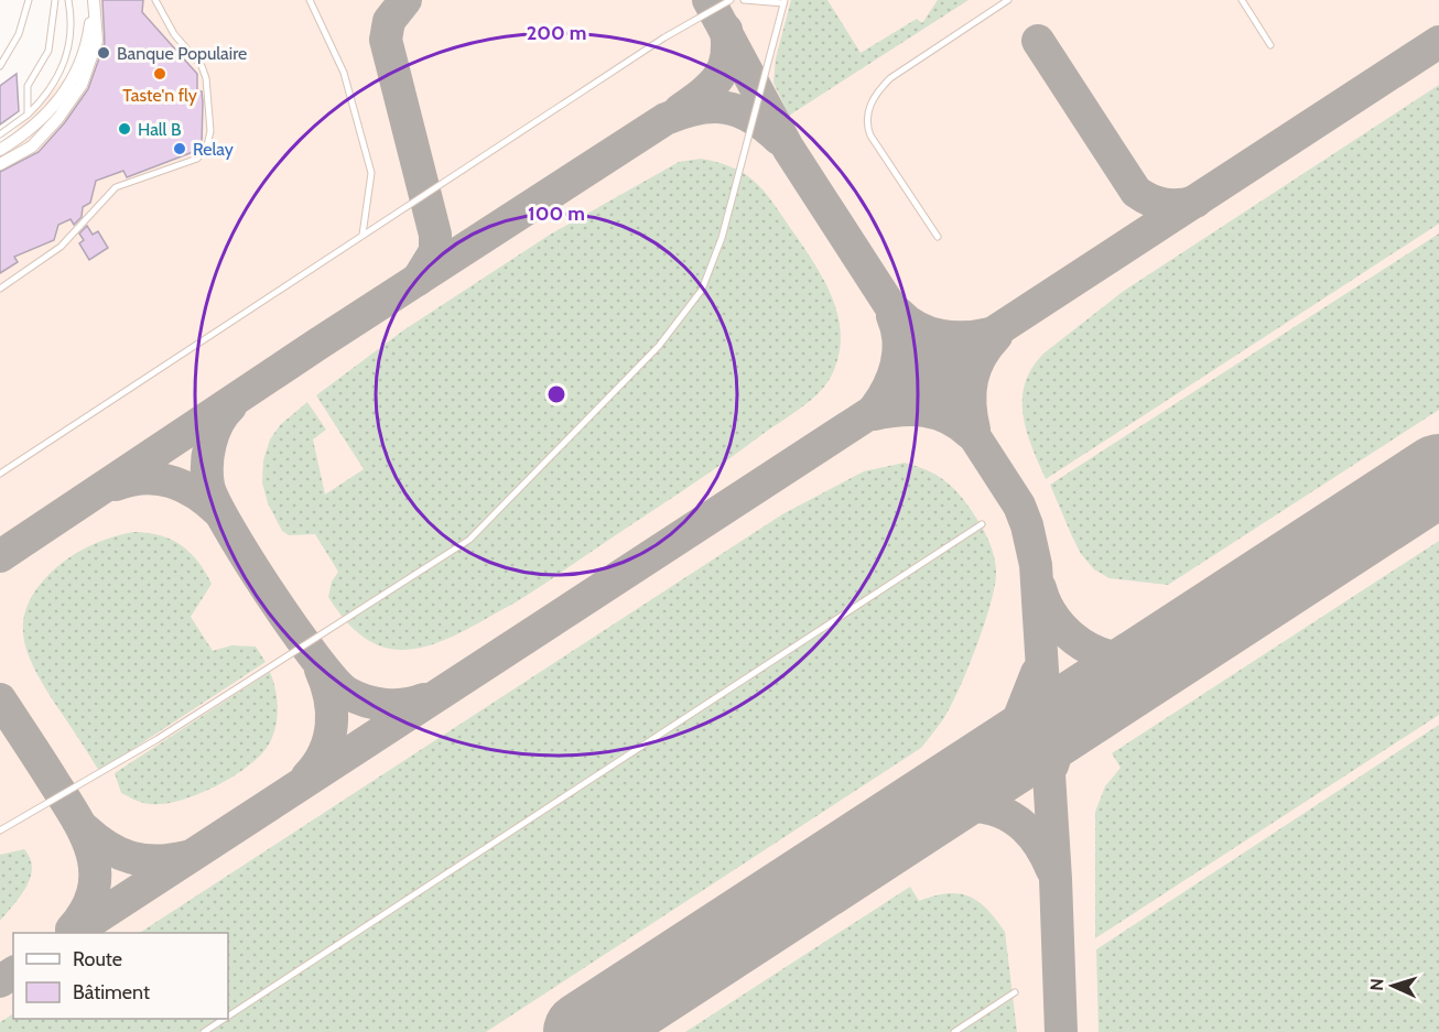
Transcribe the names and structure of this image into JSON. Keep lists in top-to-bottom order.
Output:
{
  "places": [
    "Banque Populaire",
    "Taste'n fly",
    "Hall B",
    "Relay"
  ],
  "legend": ["Route", "Bâtiment"],
  "north": "left",
  "rings": ["200 m", "100 m"]
}
